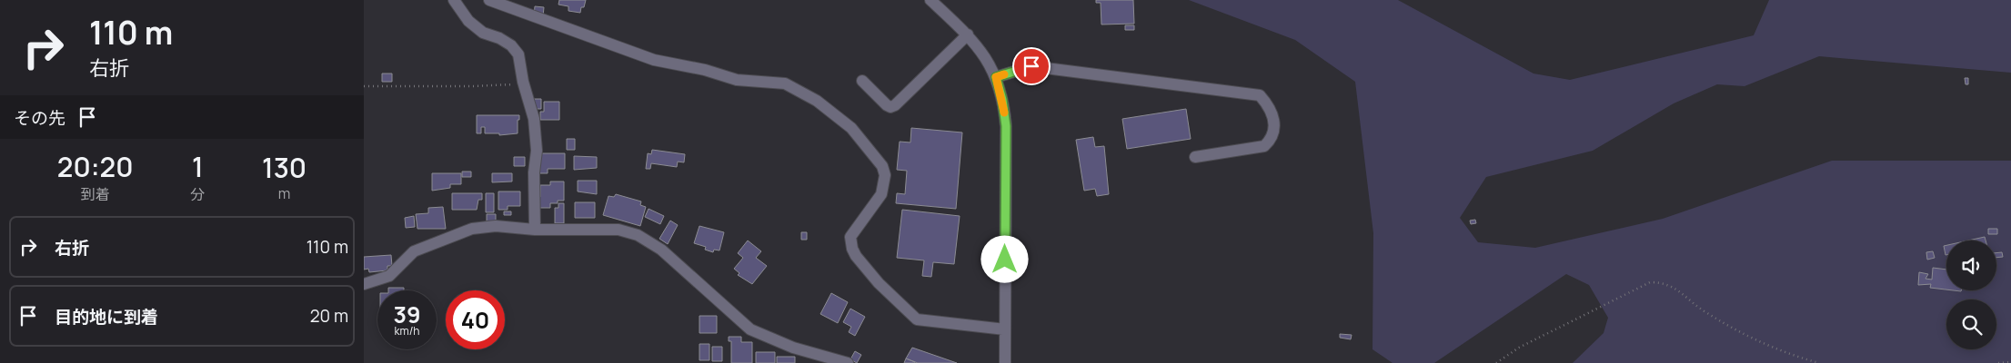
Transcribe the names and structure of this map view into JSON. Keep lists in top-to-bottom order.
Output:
{
  "page": {
    "turn": ["110 m", "右折"],
    "then": "その先",
    "eta": [
      "20:20",
      "到着",
      "1",
      "分",
      "130",
      "m"
    ],
    "list": [
      {
        "name": "右折",
        "value": "110 m"
      },
      {
        "name": "目的地に到着",
        "value": "20 m"
      }
    ],
    "speed": "39 km/h",
    "limit": "40"
  }
}
